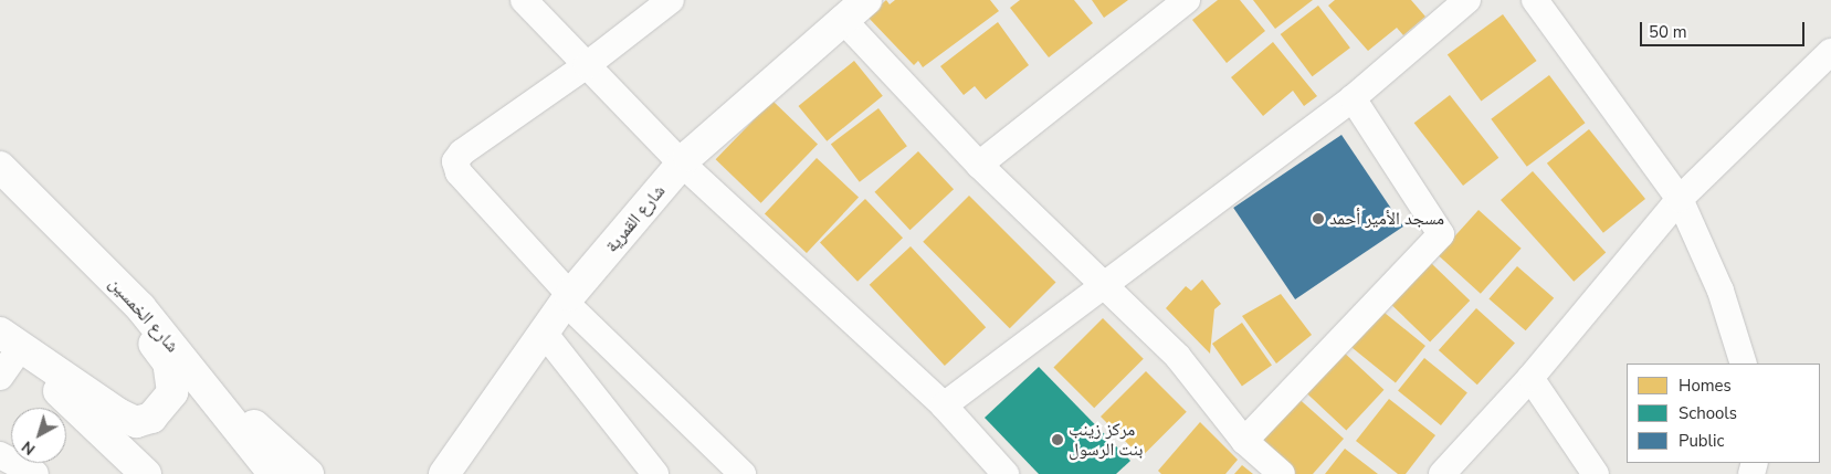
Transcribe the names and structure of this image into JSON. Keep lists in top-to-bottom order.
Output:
{
  "streets": {
    "street": ["شارع القمرية", "شارع الخمسين"]
  },
  "places": ["مسجد الأمير أحمد", "مركز زينب بنت الرسول"],
  "legend": ["Homes", "Schools", "Public"],
  "scale_bar": "50 m",
  "north": "bottom left"
}
